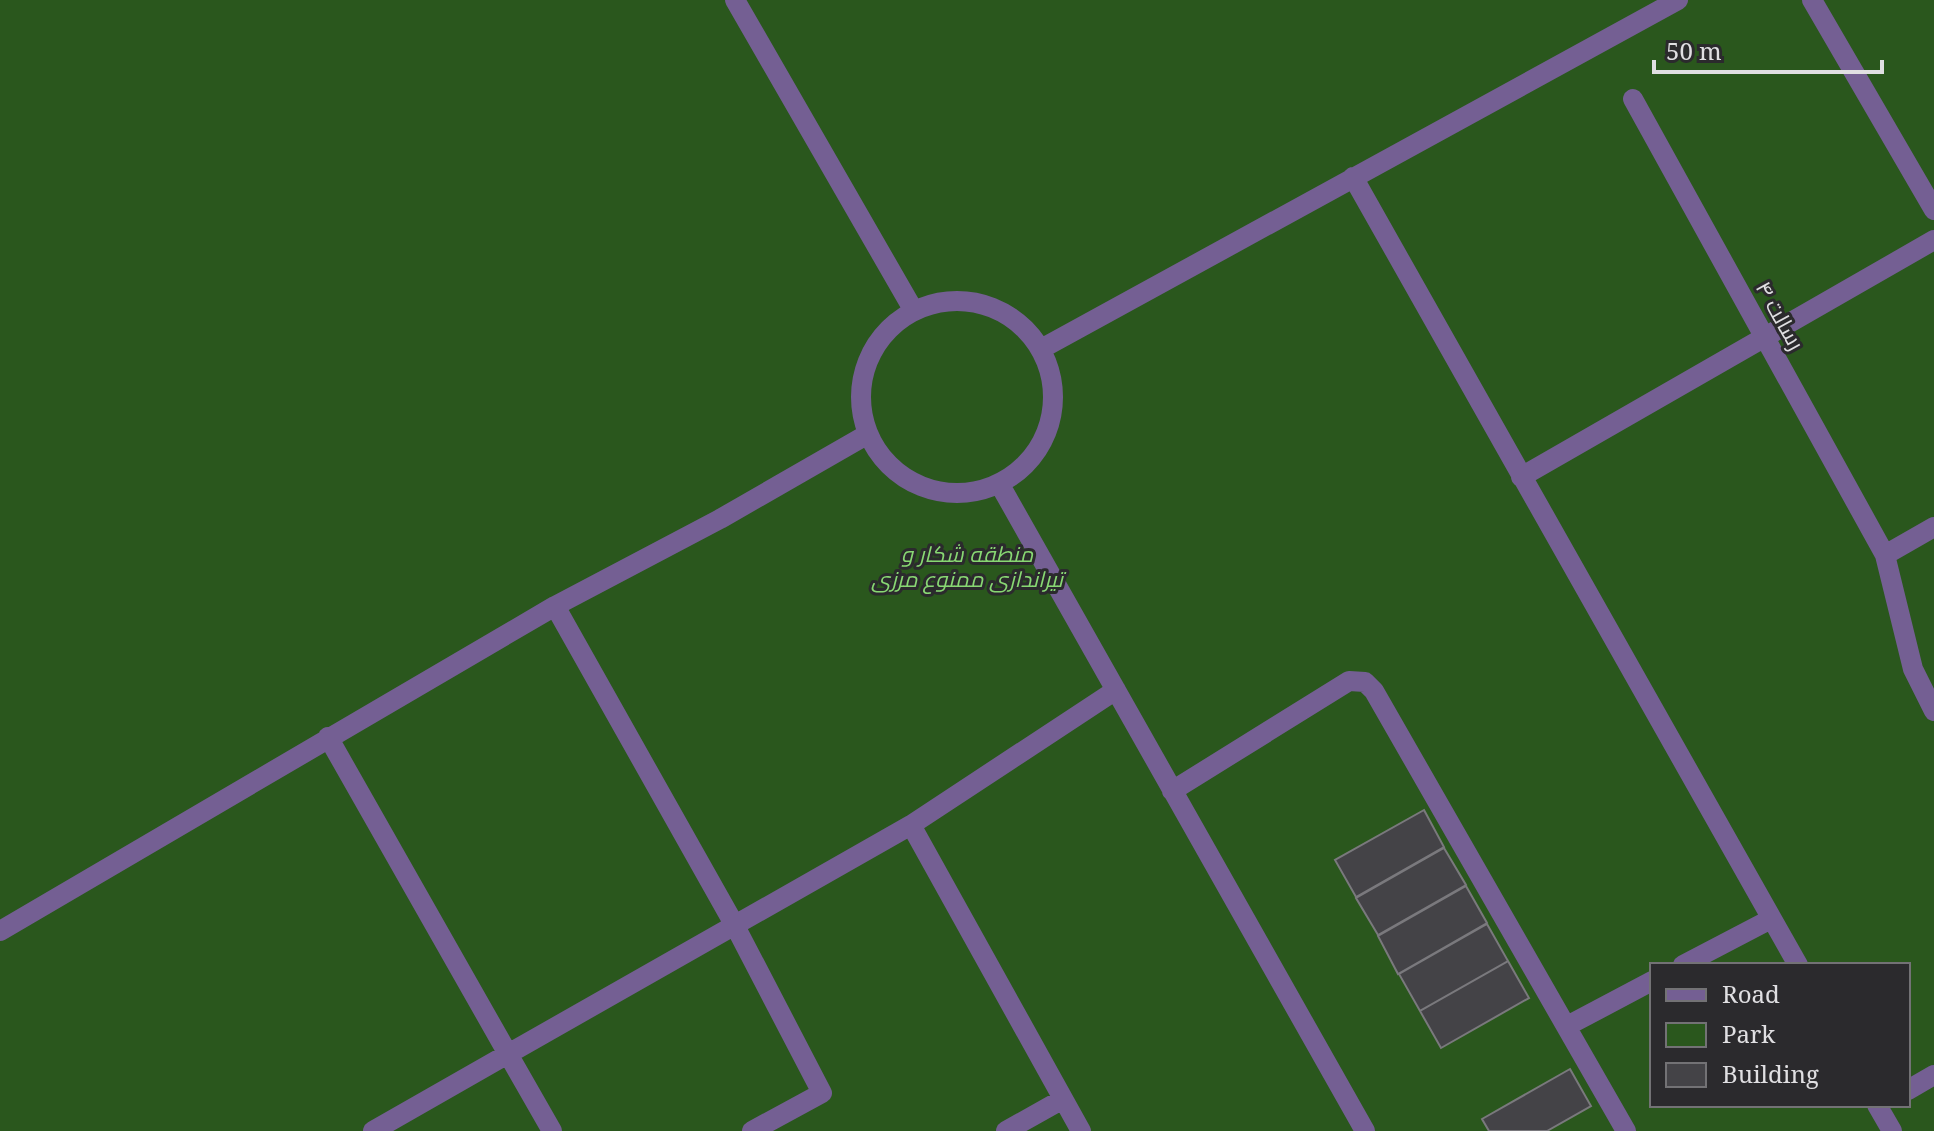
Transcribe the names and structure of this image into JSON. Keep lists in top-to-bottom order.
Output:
{
  "streets": {
    "street": ["رسالت ۴"]
  },
  "parks": ["منطقه شکار و تیراندازی ممنوع مرزی"],
  "legend": ["Road", "Park", "Building"],
  "scale_bar": "50 m"
}
